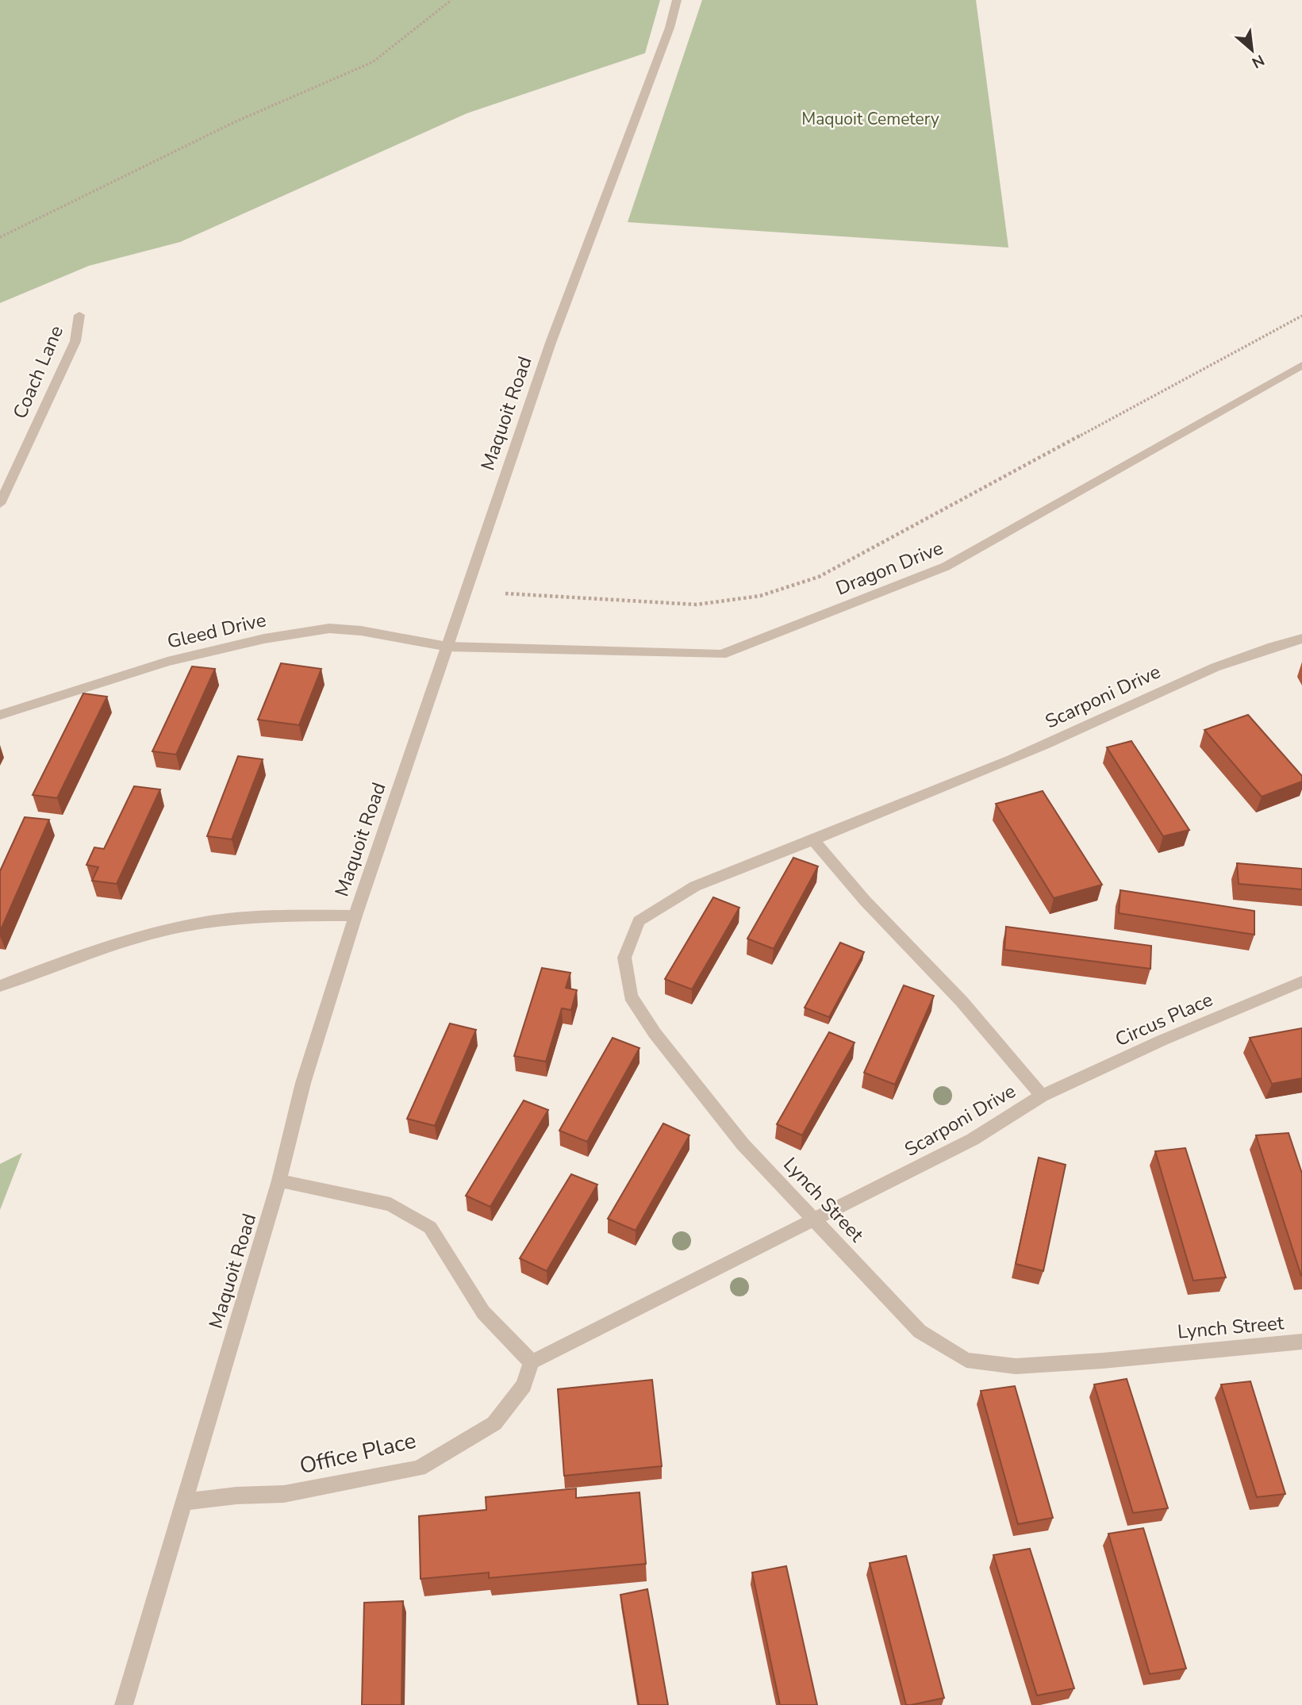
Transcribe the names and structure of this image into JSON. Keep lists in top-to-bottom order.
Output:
{
  "streets": {
    "street": [
      "Coach Lane",
      "Maquoit Road",
      "Dragon Drive",
      "Gleed Drive",
      "Scarponi Drive",
      "Circus Place",
      "Lynch Street",
      "Office Place"
    ]
  },
  "crossings": [
    ["Maquoit Road", "Dragon Drive"],
    ["Maquoit Road", "Gleed Drive"],
    ["Maquoit Road", "Office Place"],
    ["Dragon Drive", "Gleed Drive"],
    ["Scarponi Drive", "Circus Place"],
    ["Scarponi Drive", "Lynch Street"],
    ["Scarponi Drive", "Office Place"]
  ],
  "parks": ["Maquoit Cemetery"],
  "north": "bottom right"
}
